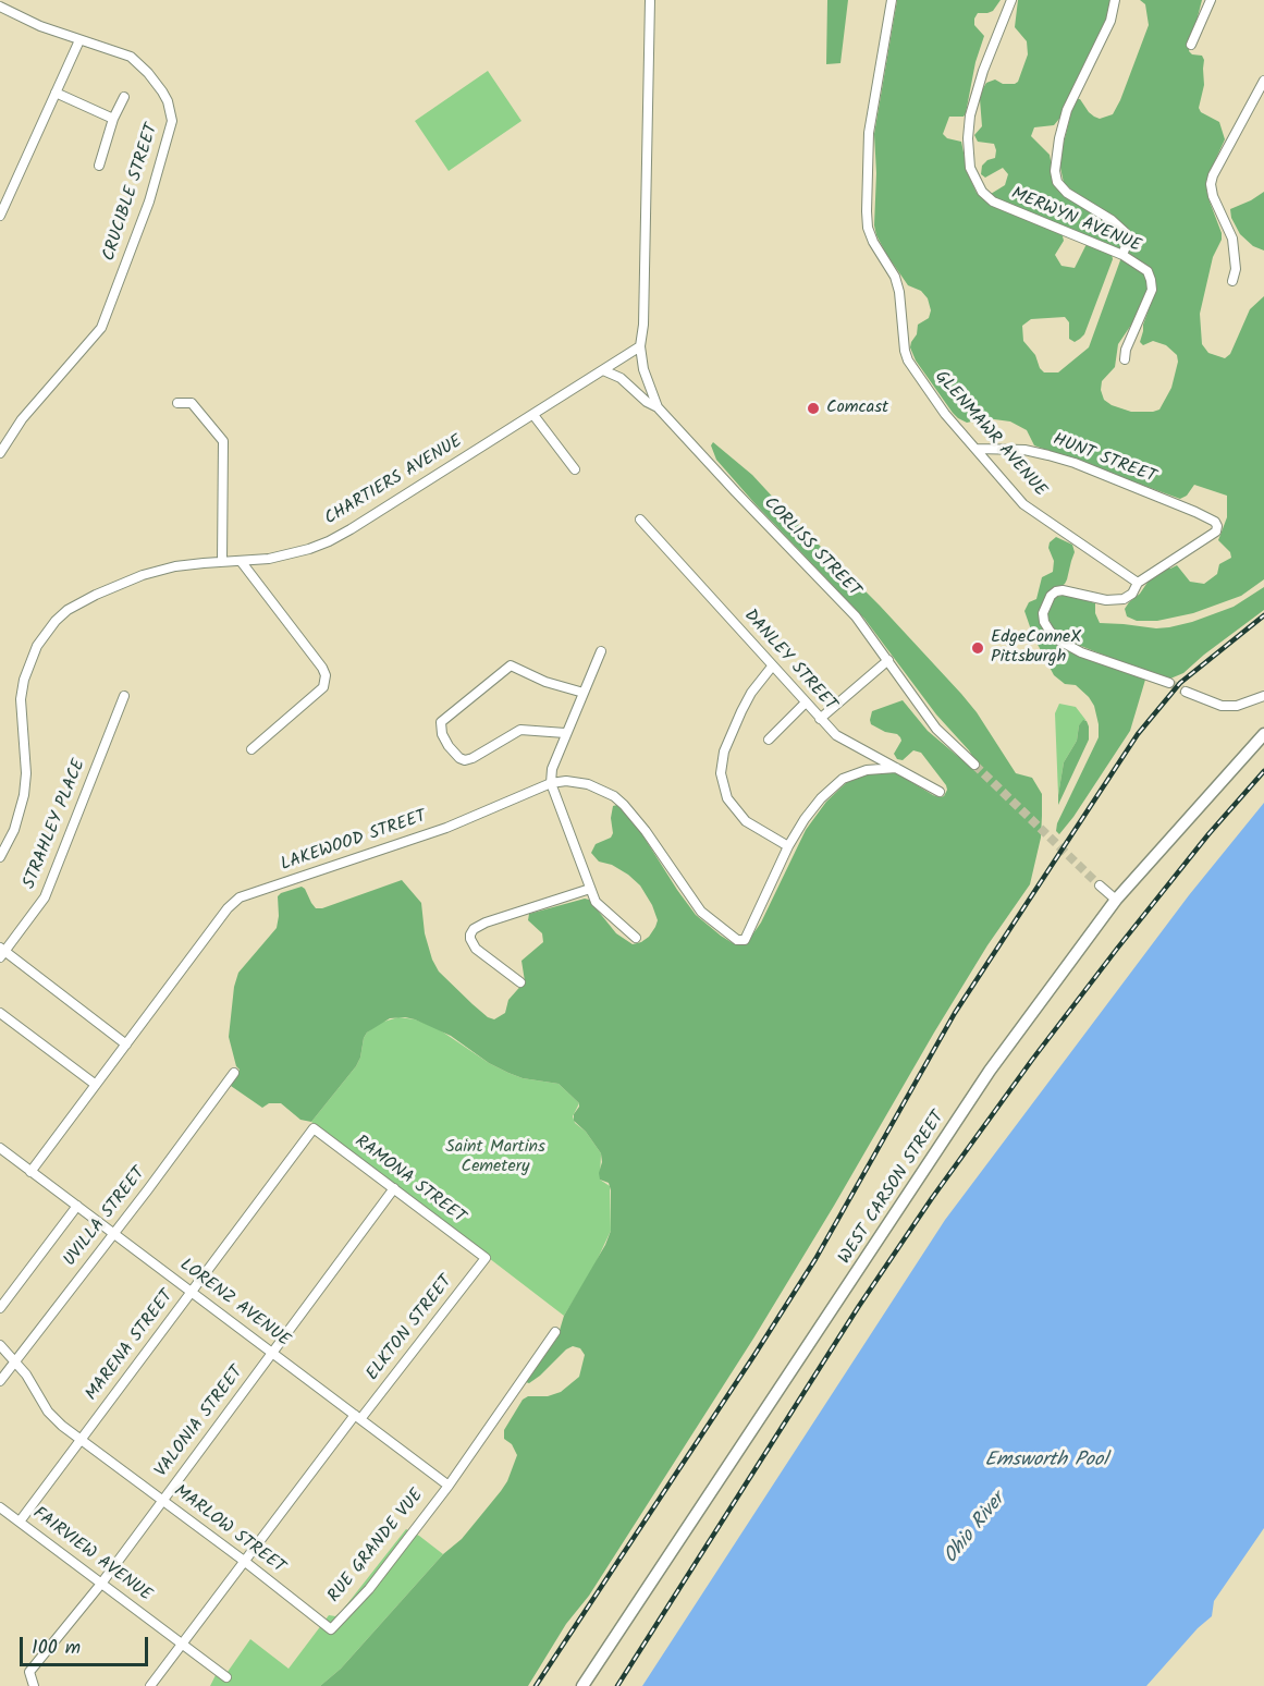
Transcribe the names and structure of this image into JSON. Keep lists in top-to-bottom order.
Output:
{
  "streets": {
    "main road": ["WEST CARSON STREET"],
    "street": [
      "CRUCIBLE STREET",
      "MERWYN AVENUE",
      "GLENMAWR AVENUE",
      "HUNT STREET",
      "CHARTIERS AVENUE",
      "CORLISS STREET",
      "DANLEY STREET",
      "STRAHLEY PLACE",
      "LAKEWOOD STREET",
      "RAMONA STREET",
      "UVILLA STREET",
      "LORENZ AVENUE",
      "ELKTON STREET",
      "MARENA STREET",
      "VALONIA STREET",
      "MARLOW STREET",
      "RUE GRANDE VUE",
      "FAIRVIEW AVENUE"
    ]
  },
  "crossings": [
    ["GLENMAWR AVENUE", "HUNT STREET"],
    ["CHARTIERS AVENUE", "CORLISS STREET"],
    ["LAKEWOOD STREET", "LORENZ AVENUE"],
    ["RAMONA STREET", "ELKTON STREET"],
    ["RAMONA STREET", "MARENA STREET"],
    ["RAMONA STREET", "VALONIA STREET"],
    ["UVILLA STREET", "LORENZ AVENUE"],
    ["UVILLA STREET", "MARLOW STREET"],
    ["LORENZ AVENUE", "ELKTON STREET"],
    ["LORENZ AVENUE", "MARENA STREET"],
    ["LORENZ AVENUE", "VALONIA STREET"],
    ["LORENZ AVENUE", "RUE GRANDE VUE"],
    ["ELKTON STREET", "MARLOW STREET"],
    ["ELKTON STREET", "FAIRVIEW AVENUE"],
    ["MARENA STREET", "MARLOW STREET"],
    ["MARENA STREET", "FAIRVIEW AVENUE"],
    ["VALONIA STREET", "MARLOW STREET"],
    ["VALONIA STREET", "FAIRVIEW AVENUE"],
    ["MARLOW STREET", "RUE GRANDE VUE"]
  ],
  "water": ["Emsworth Pool", "Ohio River"],
  "parks": ["Saint Martins Cemetery"],
  "places": ["Comcast", "EdgeConneX Pittsburgh"],
  "scale_bar": "100 m"
}
